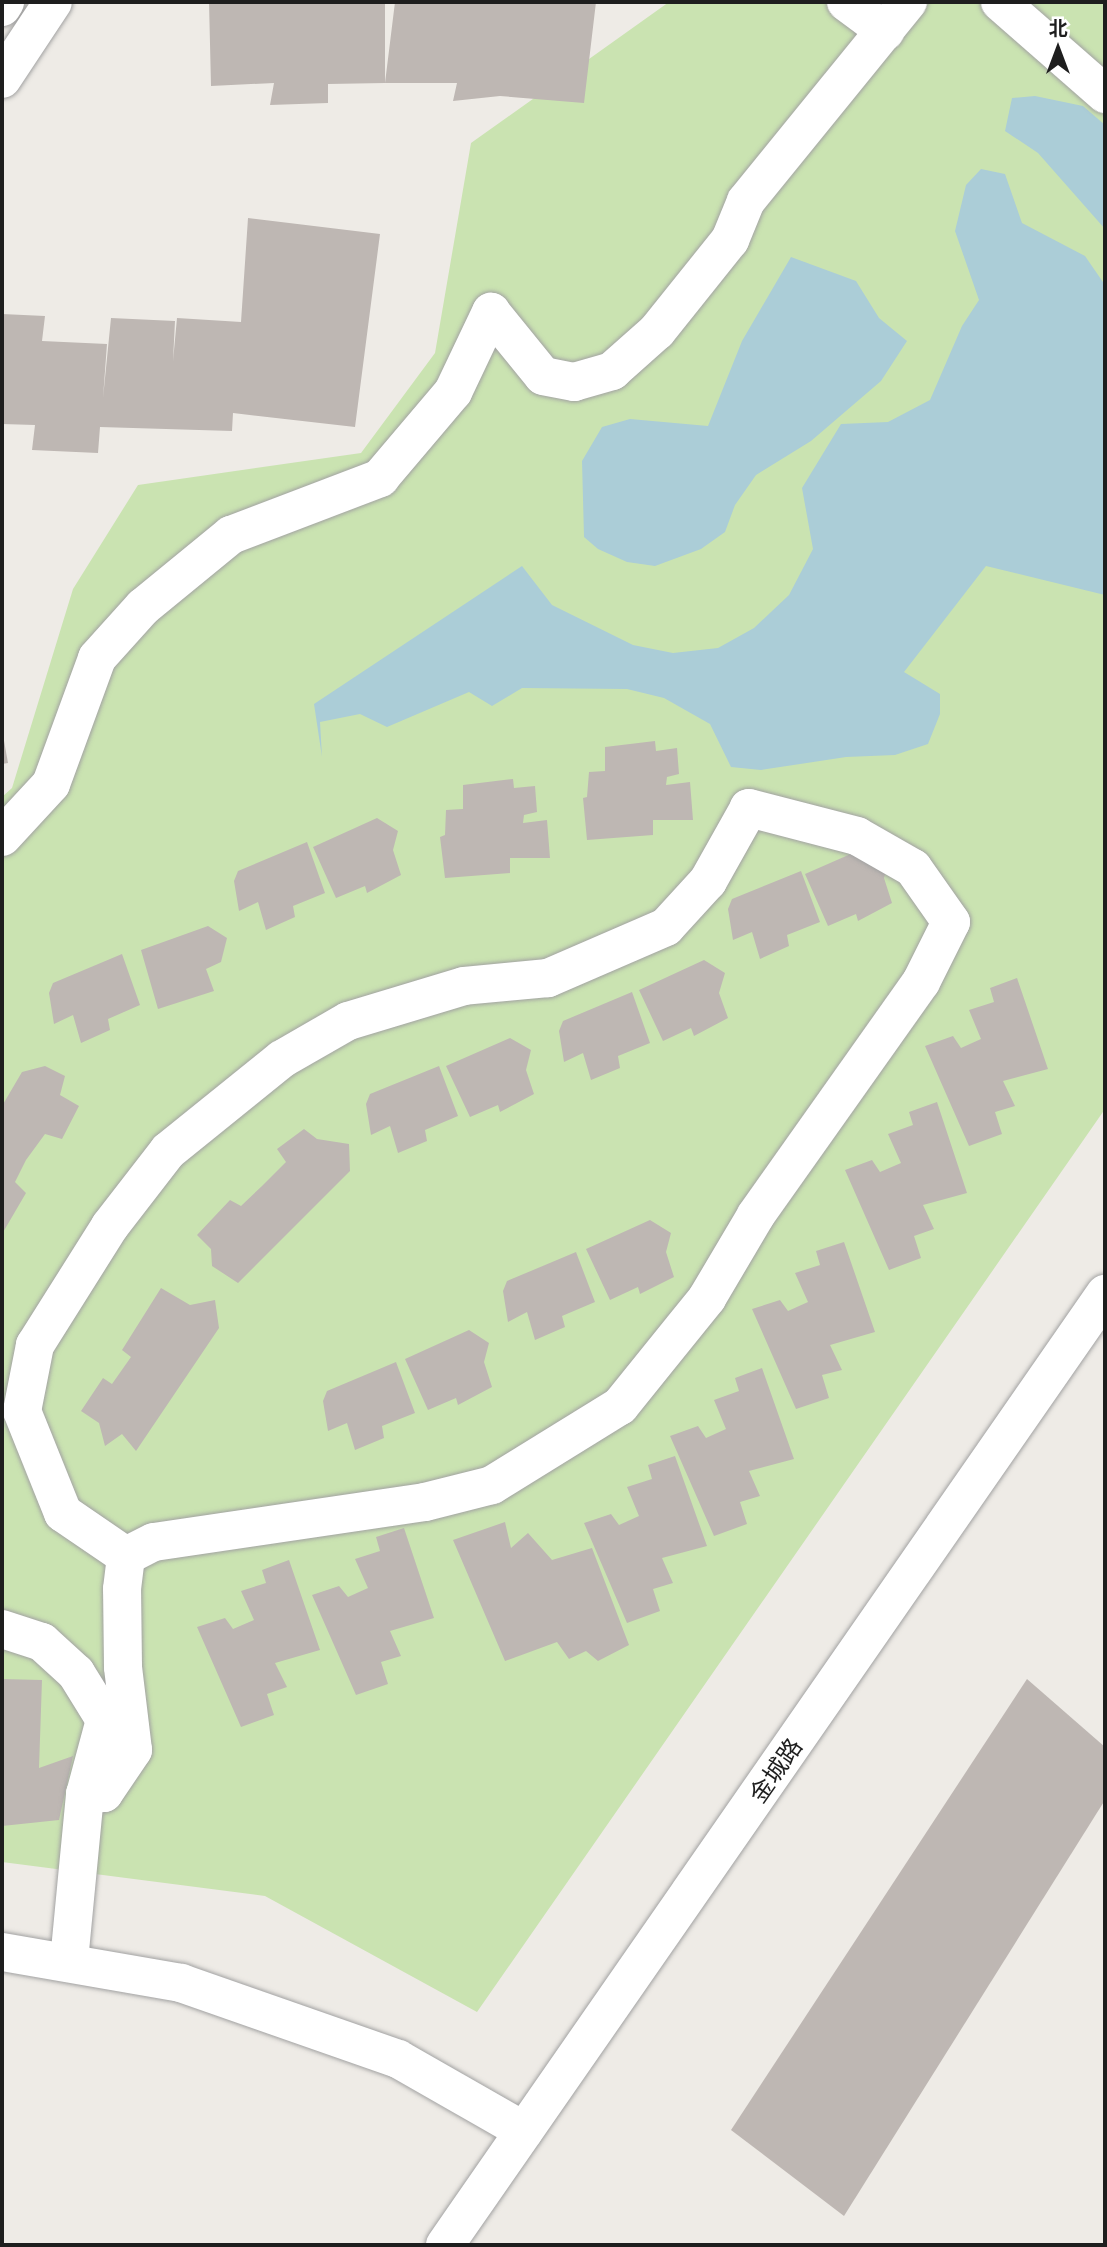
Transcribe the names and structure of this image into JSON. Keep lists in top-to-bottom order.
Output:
{
  "streets": {
    "street": ["金城路"]
  },
  "north": "top"
}
